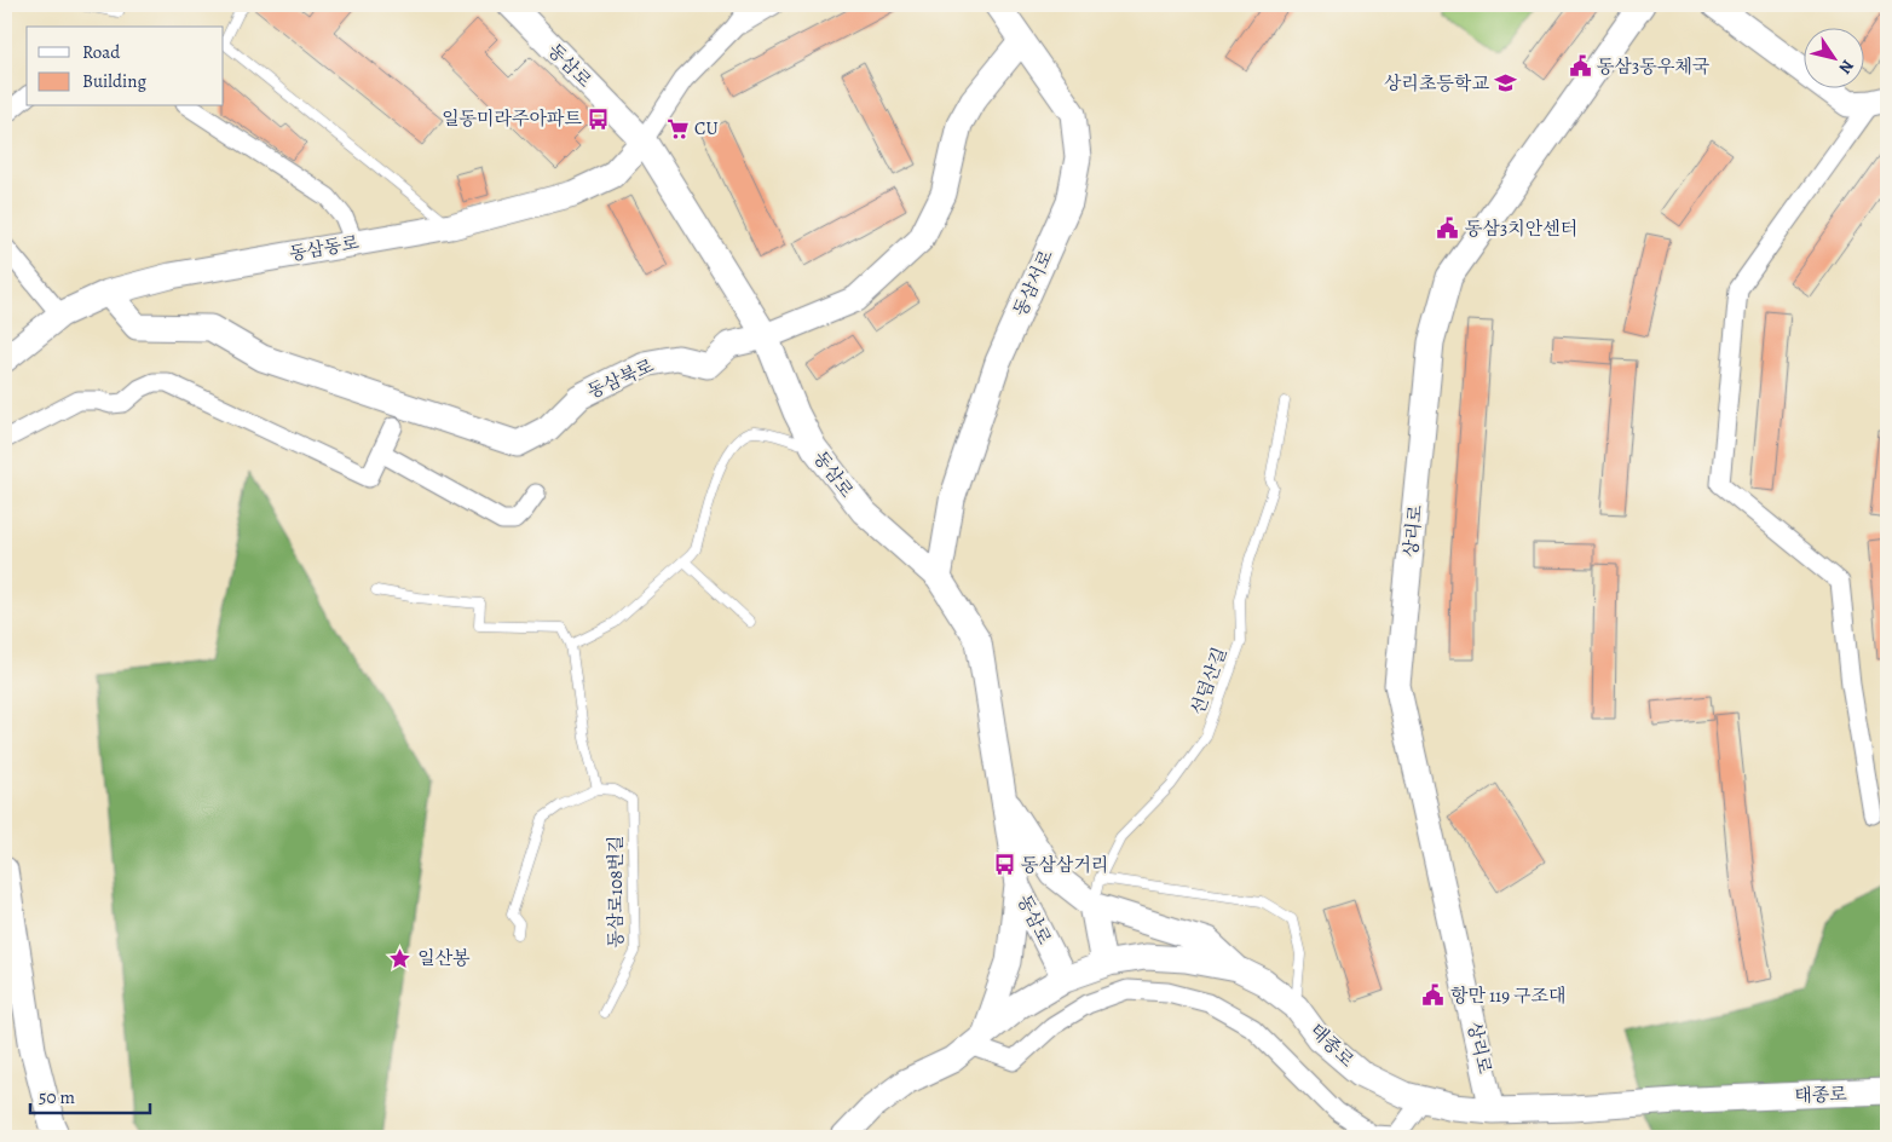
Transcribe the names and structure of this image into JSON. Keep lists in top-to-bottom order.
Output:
{
  "streets": {
    "street": [
      "동삼로",
      "동삼동로",
      "동삼서로",
      "동삼북로",
      "상리로",
      "태종로"
    ],
    "lane": ["선덤산길", "동삼로108번길"]
  },
  "crossings": [
    ["동삼로", "동삼동로"],
    ["동삼로", "동삼서로"],
    ["동삼로", "동삼북로"],
    ["동삼로", "태종로"],
    ["동삼동로", "동삼북로"],
    ["동삼서로", "동삼북로"],
    ["상리로", "태종로"]
  ],
  "places": {
    "public building": ["동삼3동우체국", "동삼3치안센터", "항만 119 구조대"],
    "school or university": ["상리초등학교"],
    "bus stop": ["일동미라주아파트", "동삼삼거리"],
    "supermarket": ["CU"],
    "place": ["일산봉"]
  },
  "legend": ["Road", "Building"],
  "scale_bar": "50 m",
  "north": "bottom right"
}
